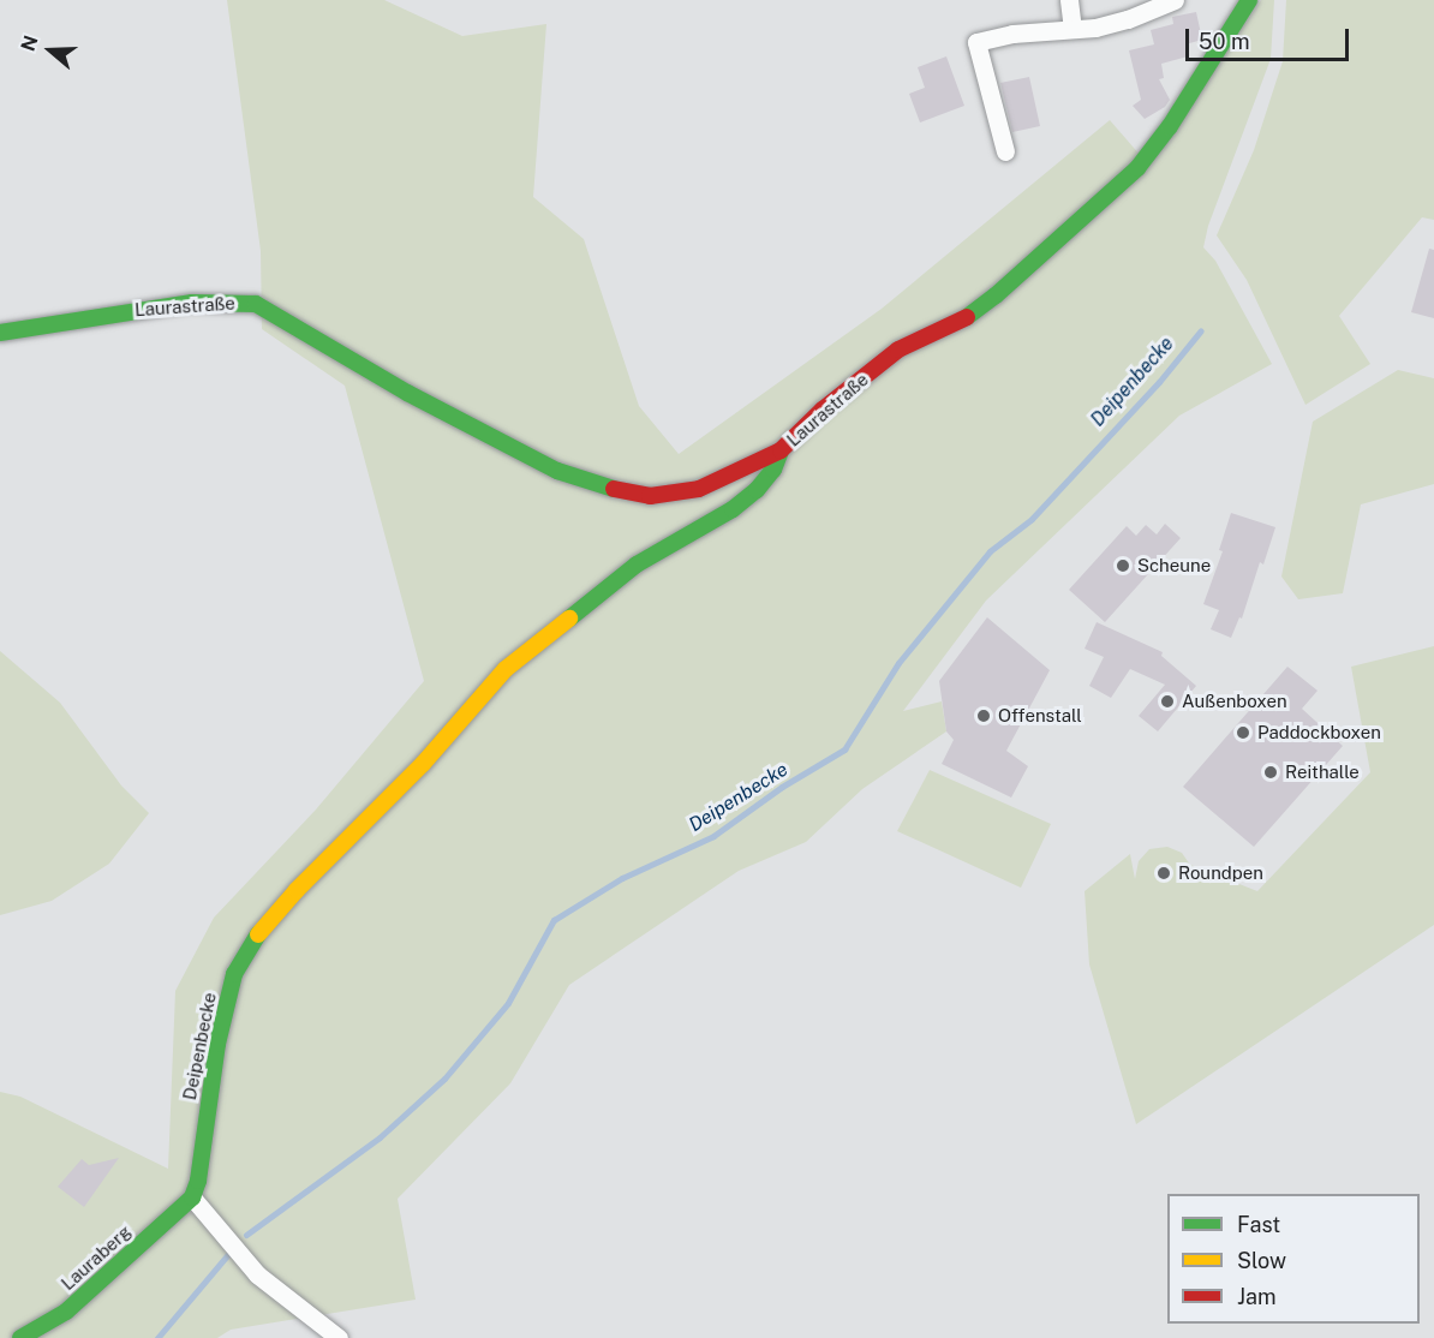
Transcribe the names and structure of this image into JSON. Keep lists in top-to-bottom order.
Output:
{
  "streets": {
    "street": ["Laurastraße", "Deipenbecke", "Lauraberg"]
  },
  "crossings": [
    ["Laurastraße", "Deipenbecke"],
    ["Deipenbecke", "Lauraberg"]
  ],
  "water": ["Deipenbecke"],
  "places": [
    "Scheune",
    "Außenboxen",
    "Offenstall",
    "Paddockboxen",
    "Reithalle",
    "Roundpen"
  ],
  "legend": ["Fast", "Slow", "Jam"],
  "scale_bar": "50 m",
  "north": "left"
}
